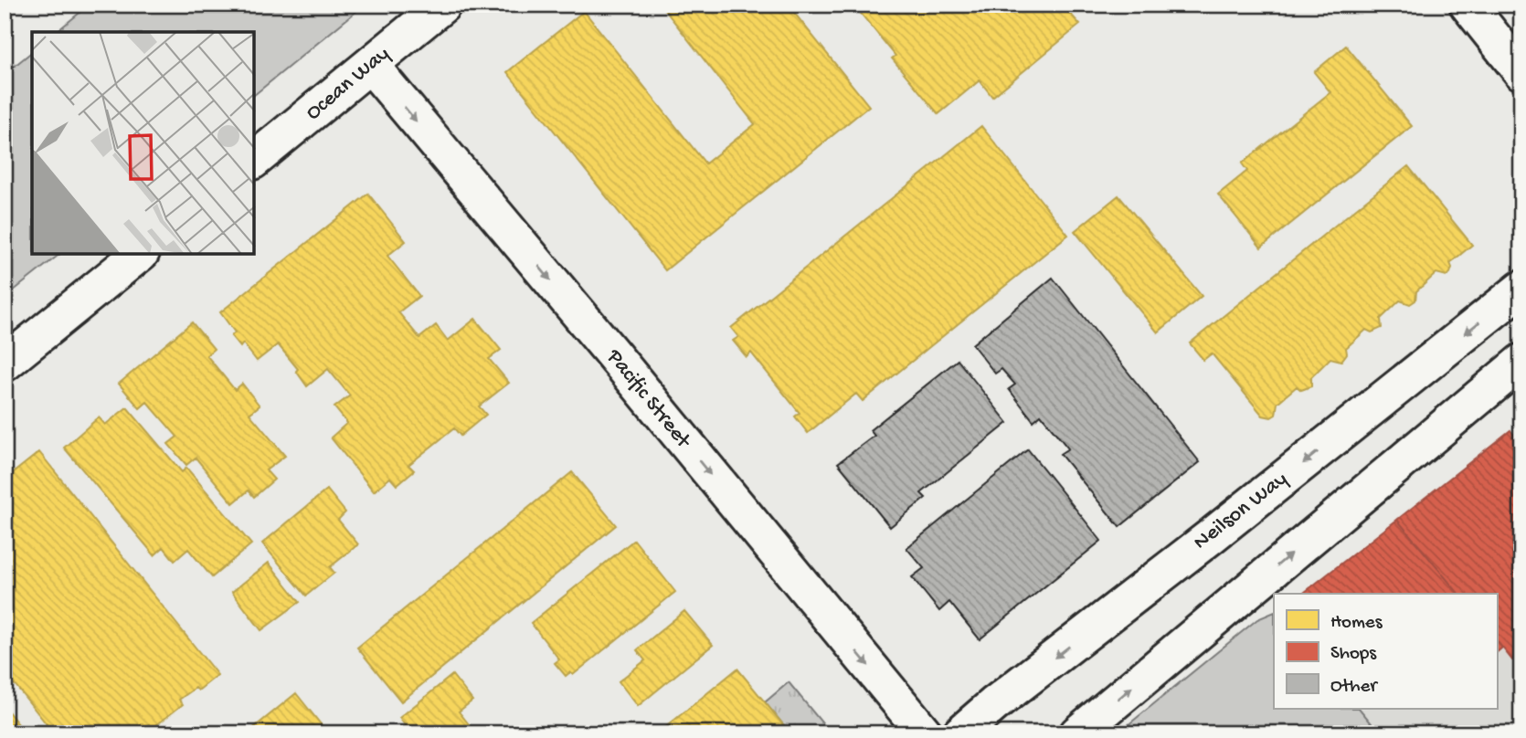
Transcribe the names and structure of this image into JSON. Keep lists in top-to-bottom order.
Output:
{
  "streets": {
    "street": ["Ocean Way", "Pacific Street", "Neilson Way"]
  },
  "crossings": [
    ["Ocean Way", "Pacific Street"]
  ],
  "one_way": ["Pacific Street"],
  "legend": ["Homes", "Shops", "Other"]
}
